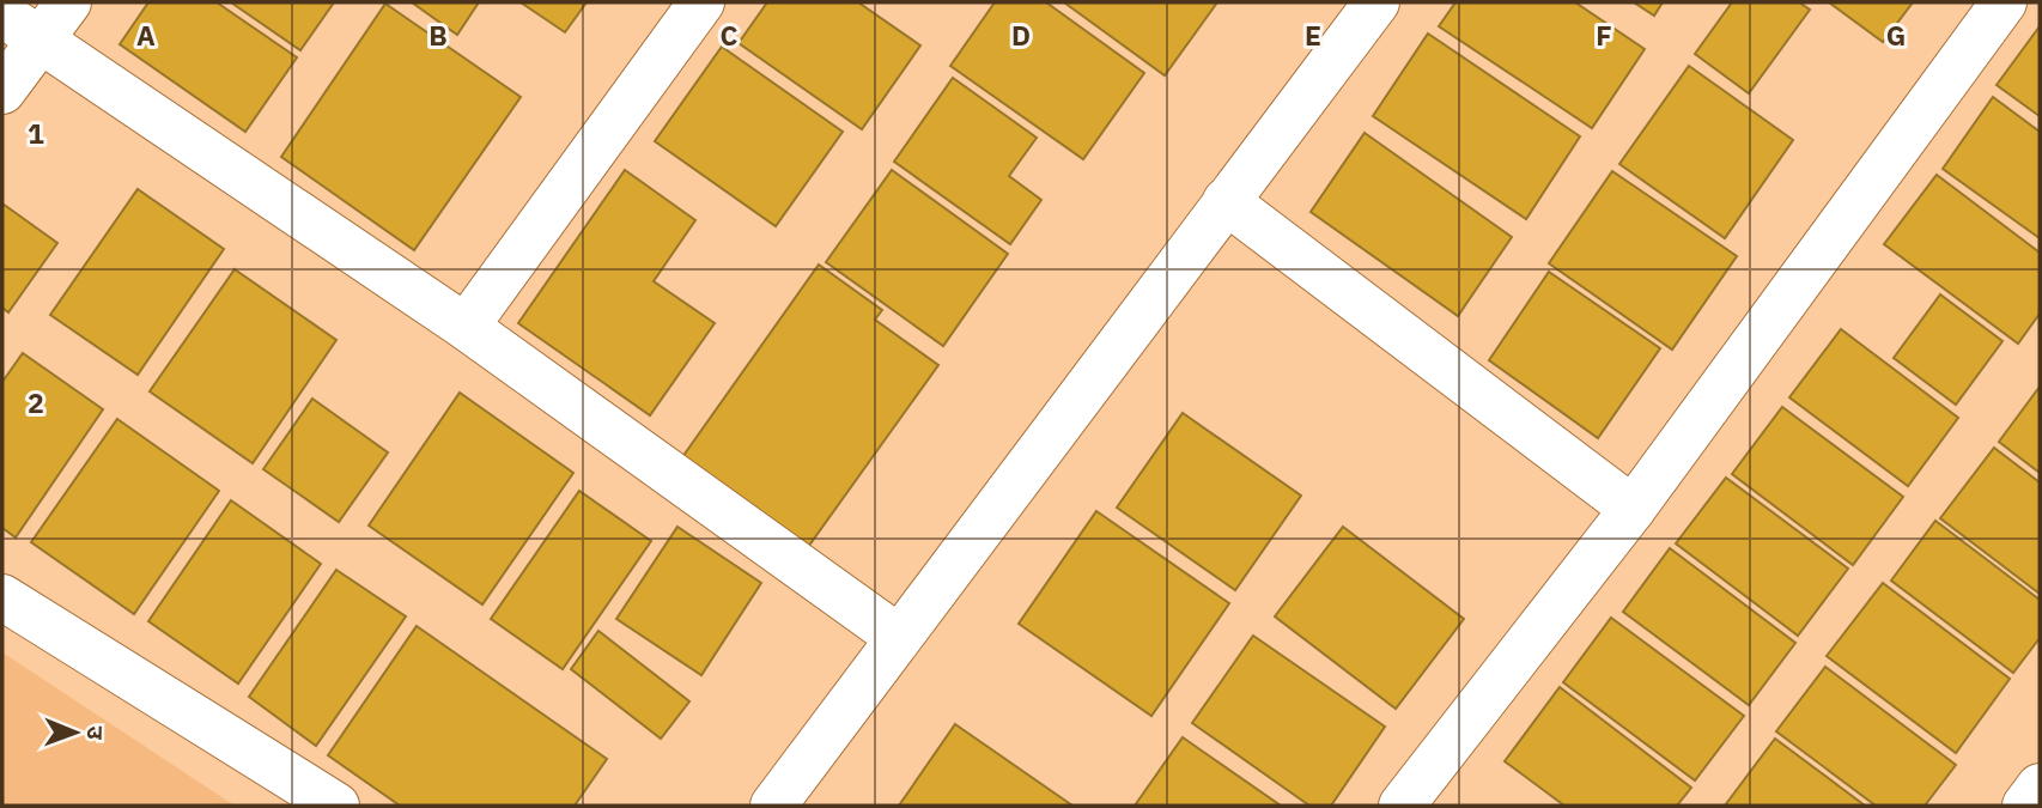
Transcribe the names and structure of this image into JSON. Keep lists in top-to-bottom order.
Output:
{
  "north": "right",
  "grid": {
    "columns": [
      "A",
      "B",
      "C",
      "D",
      "E",
      "F",
      "G"
    ],
    "rows": ["1", "2"]
  }
}
